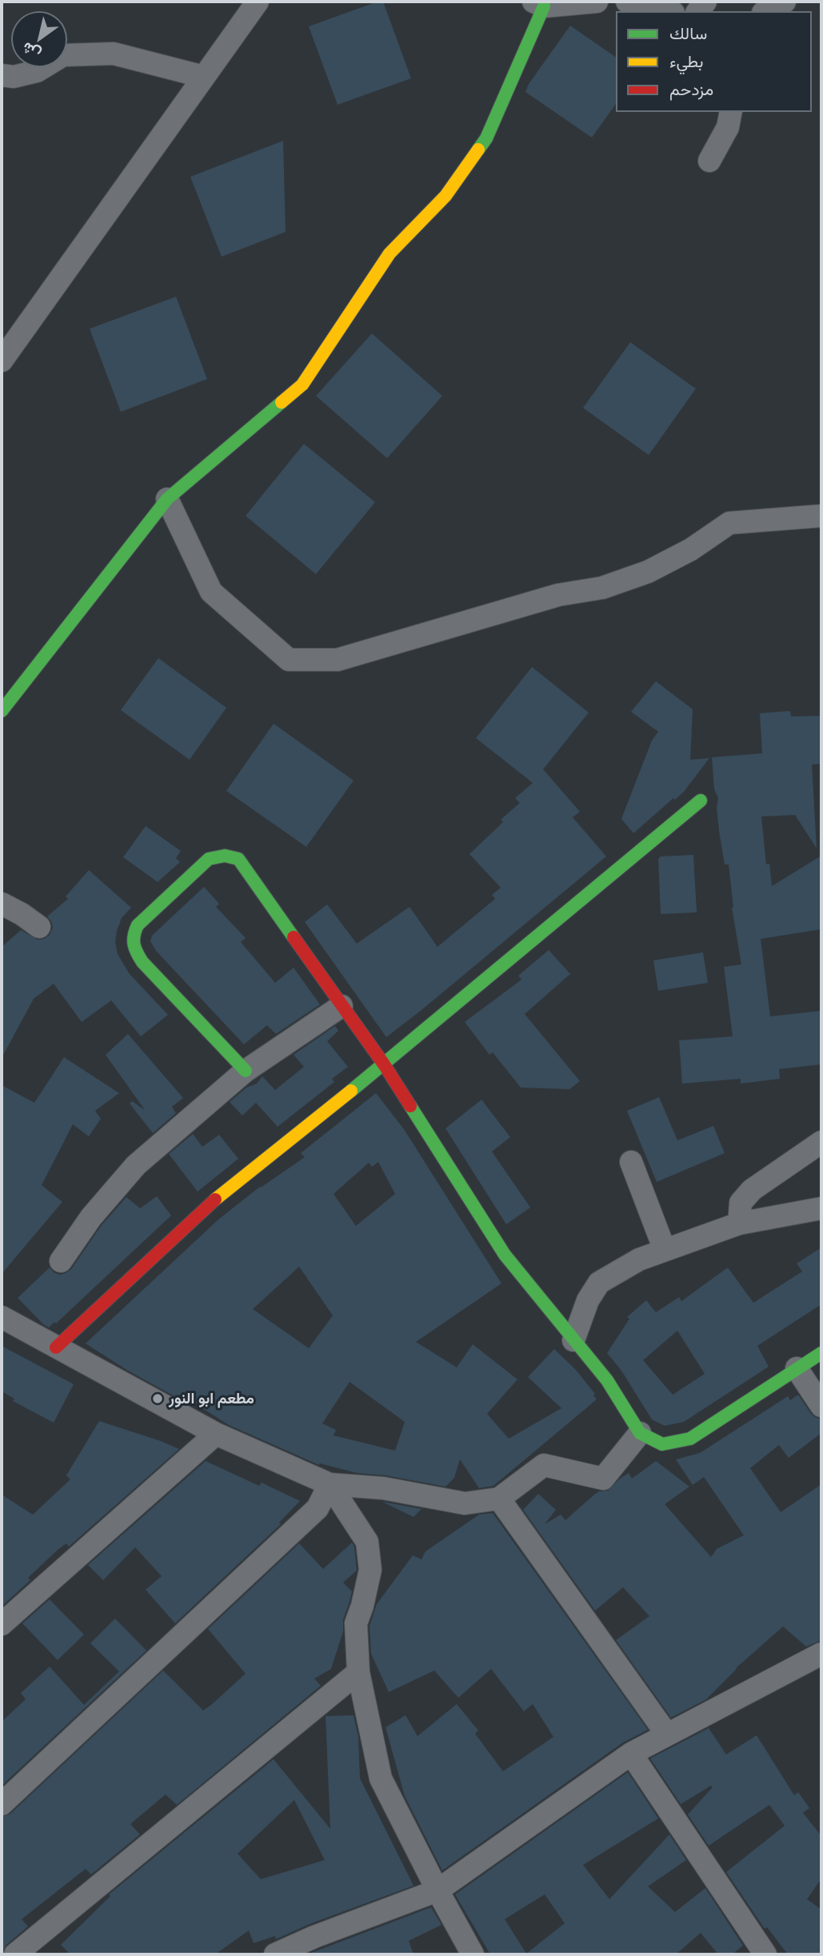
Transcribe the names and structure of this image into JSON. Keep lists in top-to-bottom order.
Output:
{
  "places": ["مطعم ابو النور"],
  "legend": ["سالك", "بطيء", "مزدحم"],
  "north": "bottom left"
}
